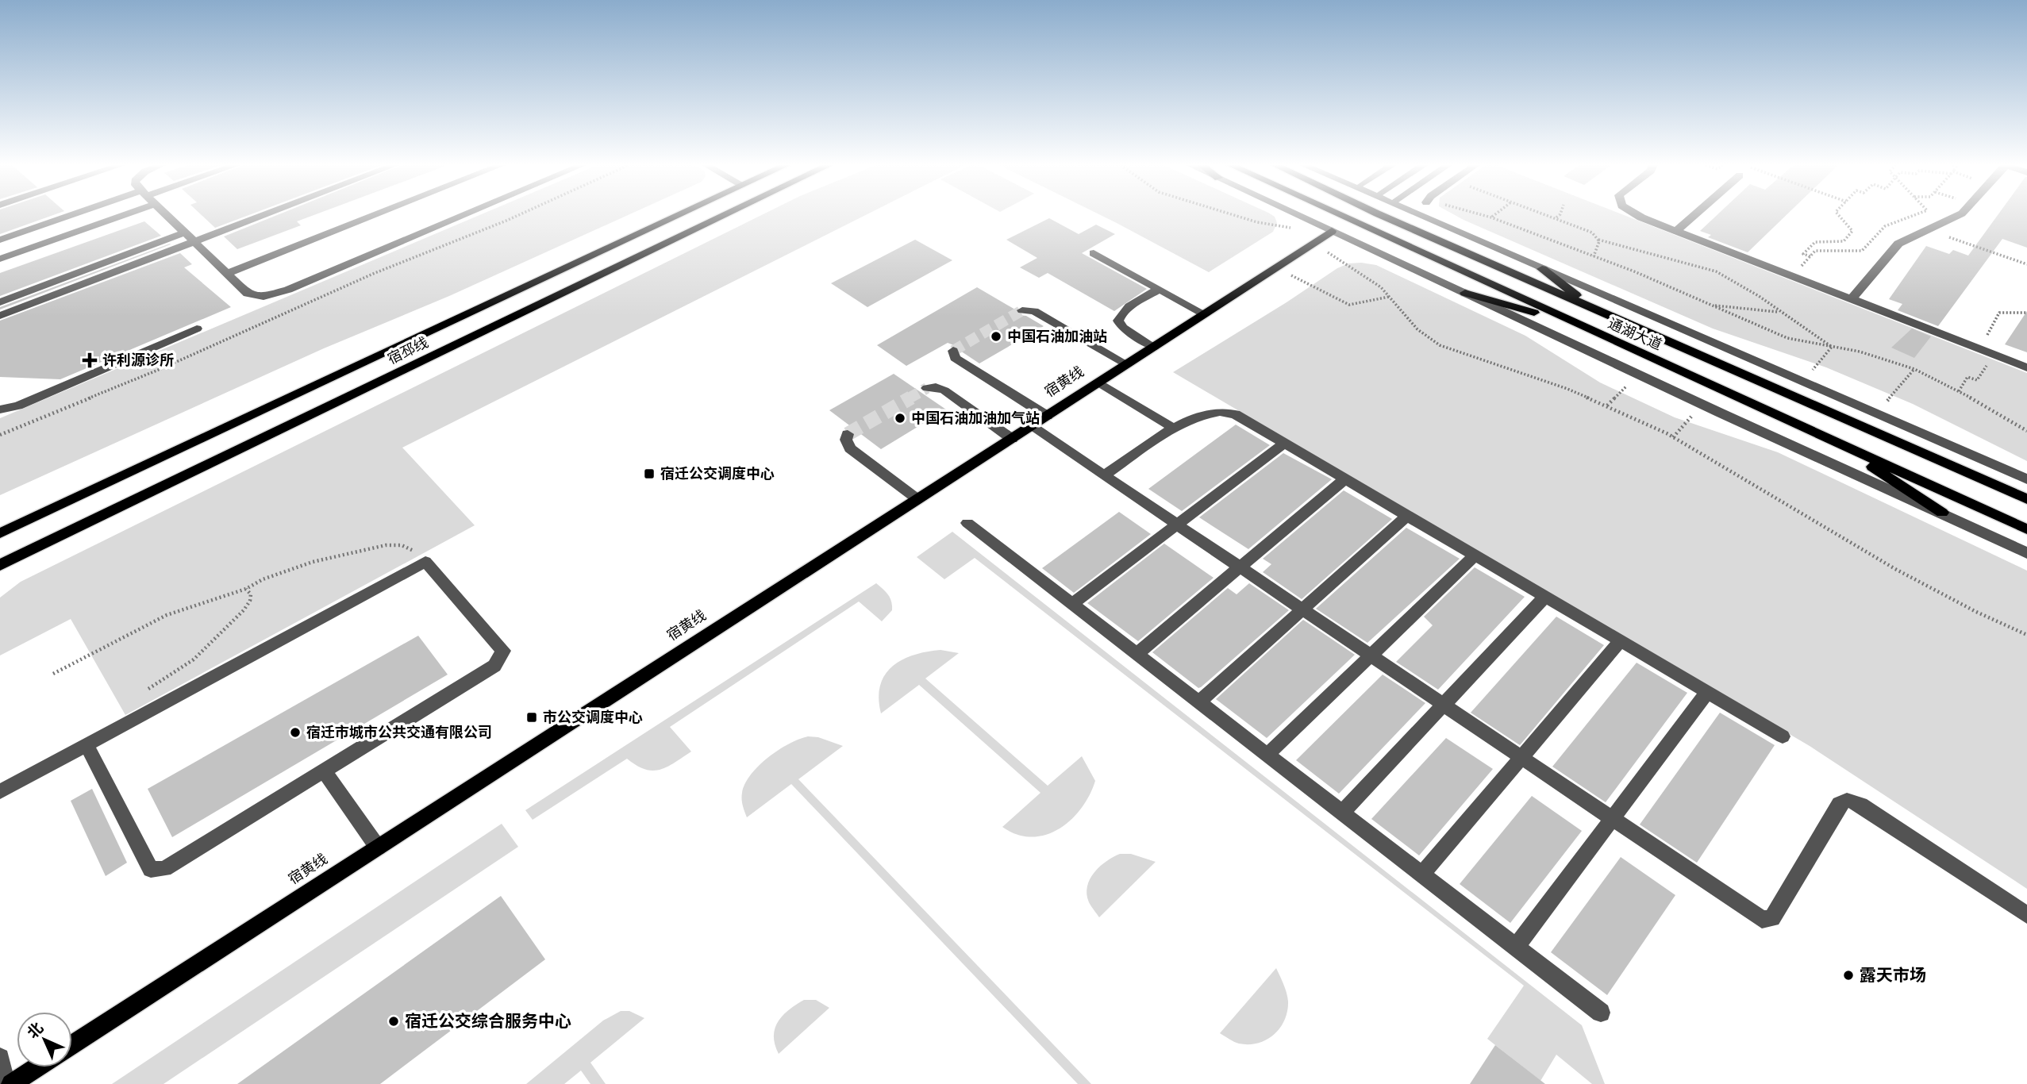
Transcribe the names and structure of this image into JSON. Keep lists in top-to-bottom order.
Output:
{
  "streets": {
    "main road": ["通湖大道", "宿邳线", "宿黄线"]
  },
  "places": {
    "other": [
      "中国石油加油站",
      "中国石油加油加气站",
      "宿迁市城市公共交通有限公司",
      "露天市场",
      "宿迁公交综合服务中心"
    ],
    "health": ["许利源诊所"],
    "transit": ["宿迁公交调度中心", "市公交调度中心"]
  },
  "north": "top left"
}
